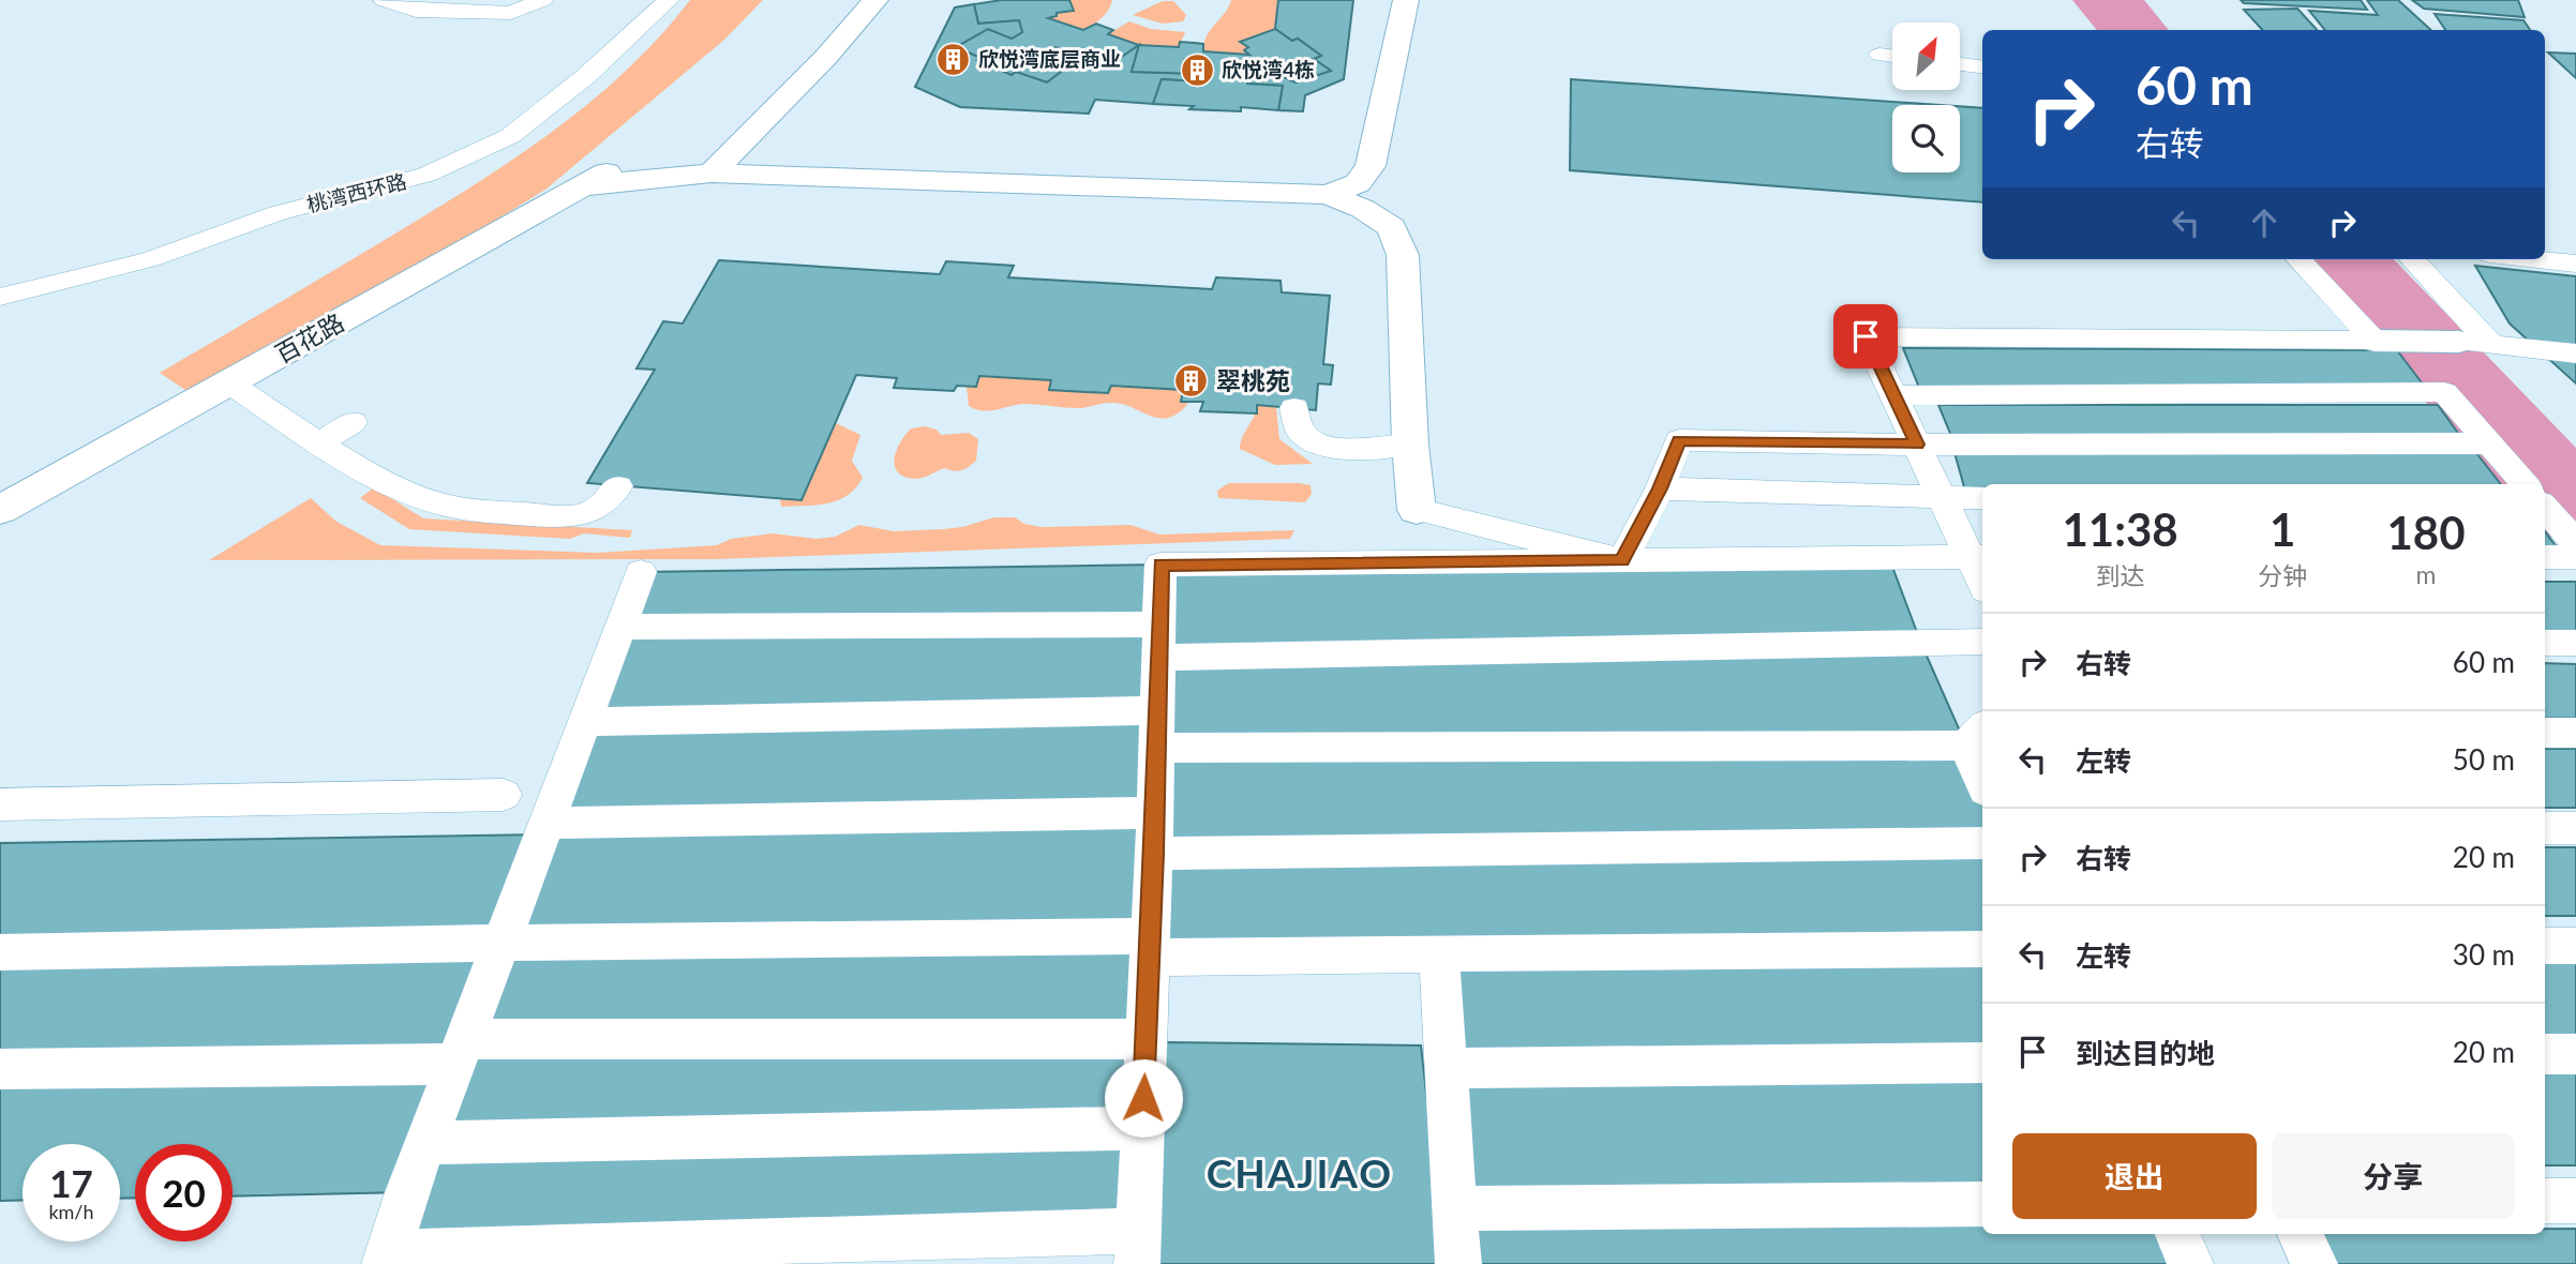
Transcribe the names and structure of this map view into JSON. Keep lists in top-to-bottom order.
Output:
{
  "streets": {
    "street": ["百花路"],
    "lane": ["桃湾西环路"]
  },
  "districts": ["CHAJIAO"],
  "places": {
    "building": ["欣悦湾底层商业", "欣悦湾4栋", "翠桃苑"]
  },
  "north": "top right",
  "page": {
    "turn": ["60 m", "右转"],
    "eta": [
      "11:38",
      "到达",
      "1",
      "分钟",
      "180",
      "m"
    ],
    "list": [
      {
        "name": "右转",
        "value": "60 m"
      },
      {
        "name": "左转",
        "value": "50 m"
      },
      {
        "name": "右转",
        "value": "20 m"
      },
      {
        "name": "左转",
        "value": "30 m"
      },
      {
        "name": "到达目的地",
        "value": "20 m"
      }
    ],
    "buttons": ["退出", "分享"],
    "speed": "17 km/h",
    "limit": "20"
  }
}
